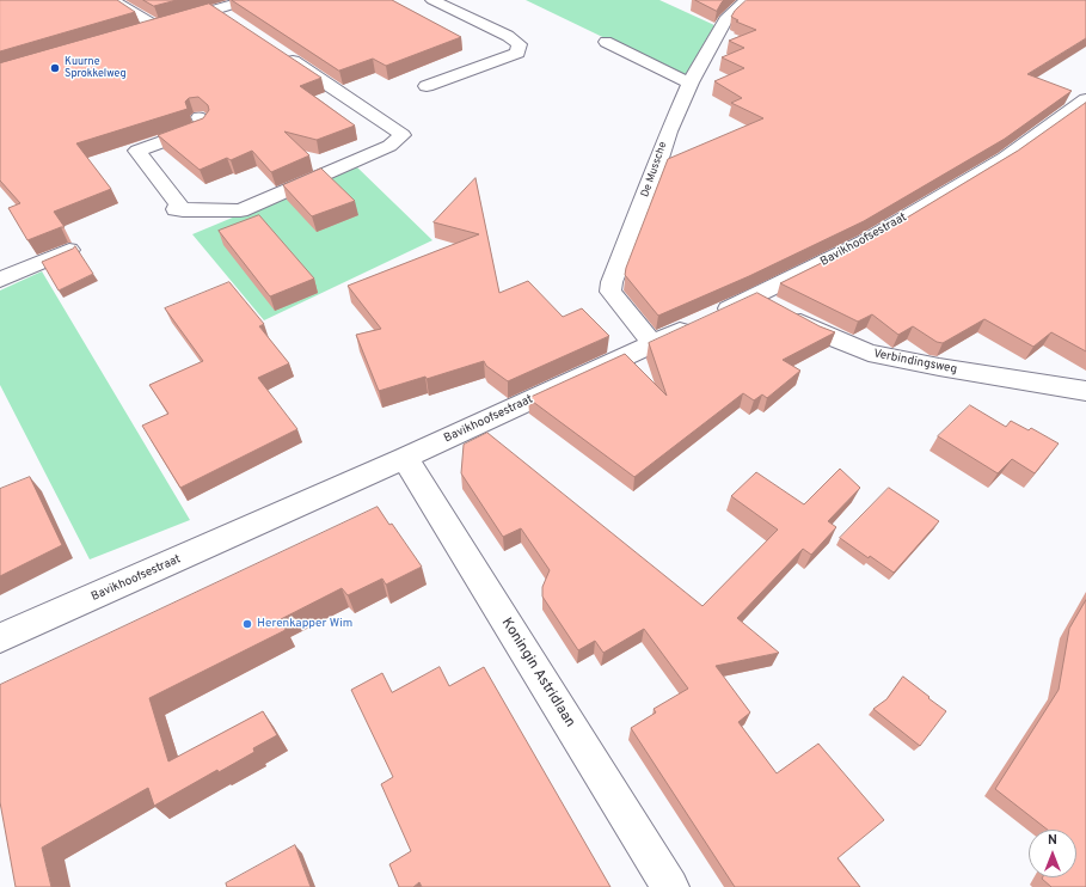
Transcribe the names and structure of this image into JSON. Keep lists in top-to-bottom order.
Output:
{
  "streets": {
    "street": [
      "De Mussche",
      "Bavikhoofsestraat",
      "Verbindingsweg",
      "Koningin Astridlaan"
    ]
  },
  "crossings": [
    ["De Mussche", "Bavikhoofsestraat"],
    ["Bavikhoofsestraat", "Verbindingsweg"],
    ["Bavikhoofsestraat", "Koningin Astridlaan"]
  ],
  "places": ["Kuurne Sprokkelweg", "Herenkapper Wim"],
  "north": "top"
}
